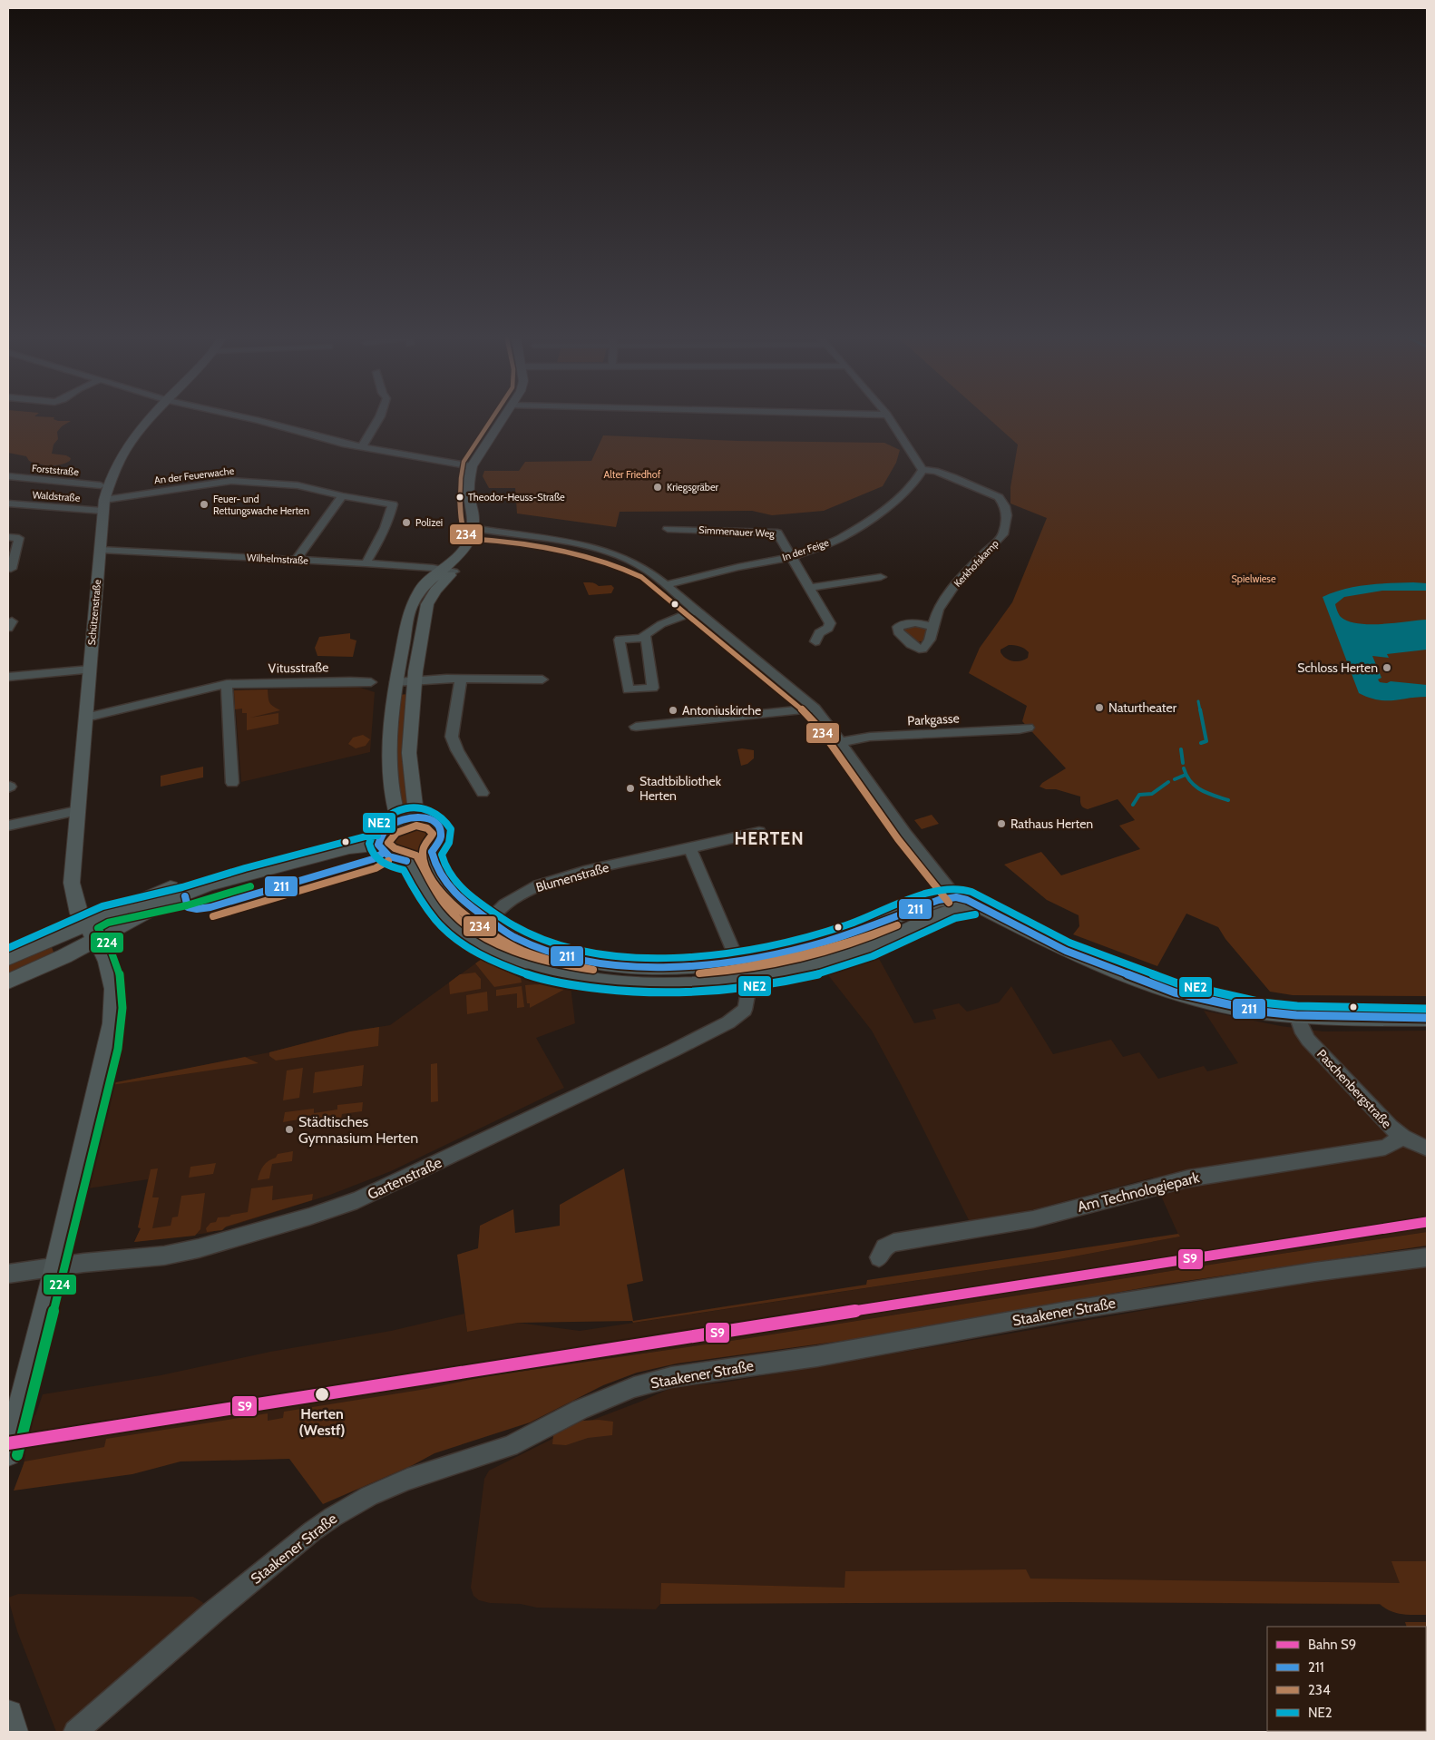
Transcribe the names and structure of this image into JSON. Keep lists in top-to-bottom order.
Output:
{
  "streets": {
    "main road": ["Schützenstraße"],
    "street": [
      "Forststraße",
      "An der Feuerwache",
      "Waldstraße",
      "Simmenauer Weg",
      "In der Feige",
      "Wilhelmstraße",
      "Kerkhofskamp",
      "Vitusstraße",
      "Parkgasse",
      "Blumenstraße",
      "Paschenbergstraße",
      "Gartenstraße",
      "Am Technologiepark",
      "Staakener Straße"
    ]
  },
  "crossings": [
    ["An der Feuerwache", "Waldstraße"],
    ["An der Feuerwache", "Wilhelmstraße"],
    ["An der Feuerwache", "Schützenstraße"],
    ["Waldstraße", "Schützenstraße"],
    ["Simmenauer Weg", "In der Feige"],
    ["In der Feige", "Kerkhofskamp"],
    ["Wilhelmstraße", "Schützenstraße"],
    ["Schützenstraße", "Vitusstraße"],
    ["Schützenstraße", "Gartenstraße"],
    ["Paschenbergstraße", "Am Technologiepark"]
  ],
  "districts": ["HERTEN"],
  "parks": ["Alter Friedhof", "Spielwiese"],
  "places": [
    "Kriegsgräber",
    "Theodor-Heuss-Straße",
    "Feuer- und Rettungswache Herten",
    "Polizei",
    "Schloss Herten",
    "Naturtheater",
    "Antoniuskirche",
    "Stadtbibliothek Herten",
    "Rathaus Herten",
    "Städtisches Gymnasium Herten",
    "Herten (Westf)"
  ],
  "lines": [
    "transit line 234",
    "transit line NE2",
    "transit line 211",
    "transit line 224",
    "rail line S9"
  ],
  "legend": [
    "Bahn S9",
    "211",
    "234",
    "NE2"
  ]
}
